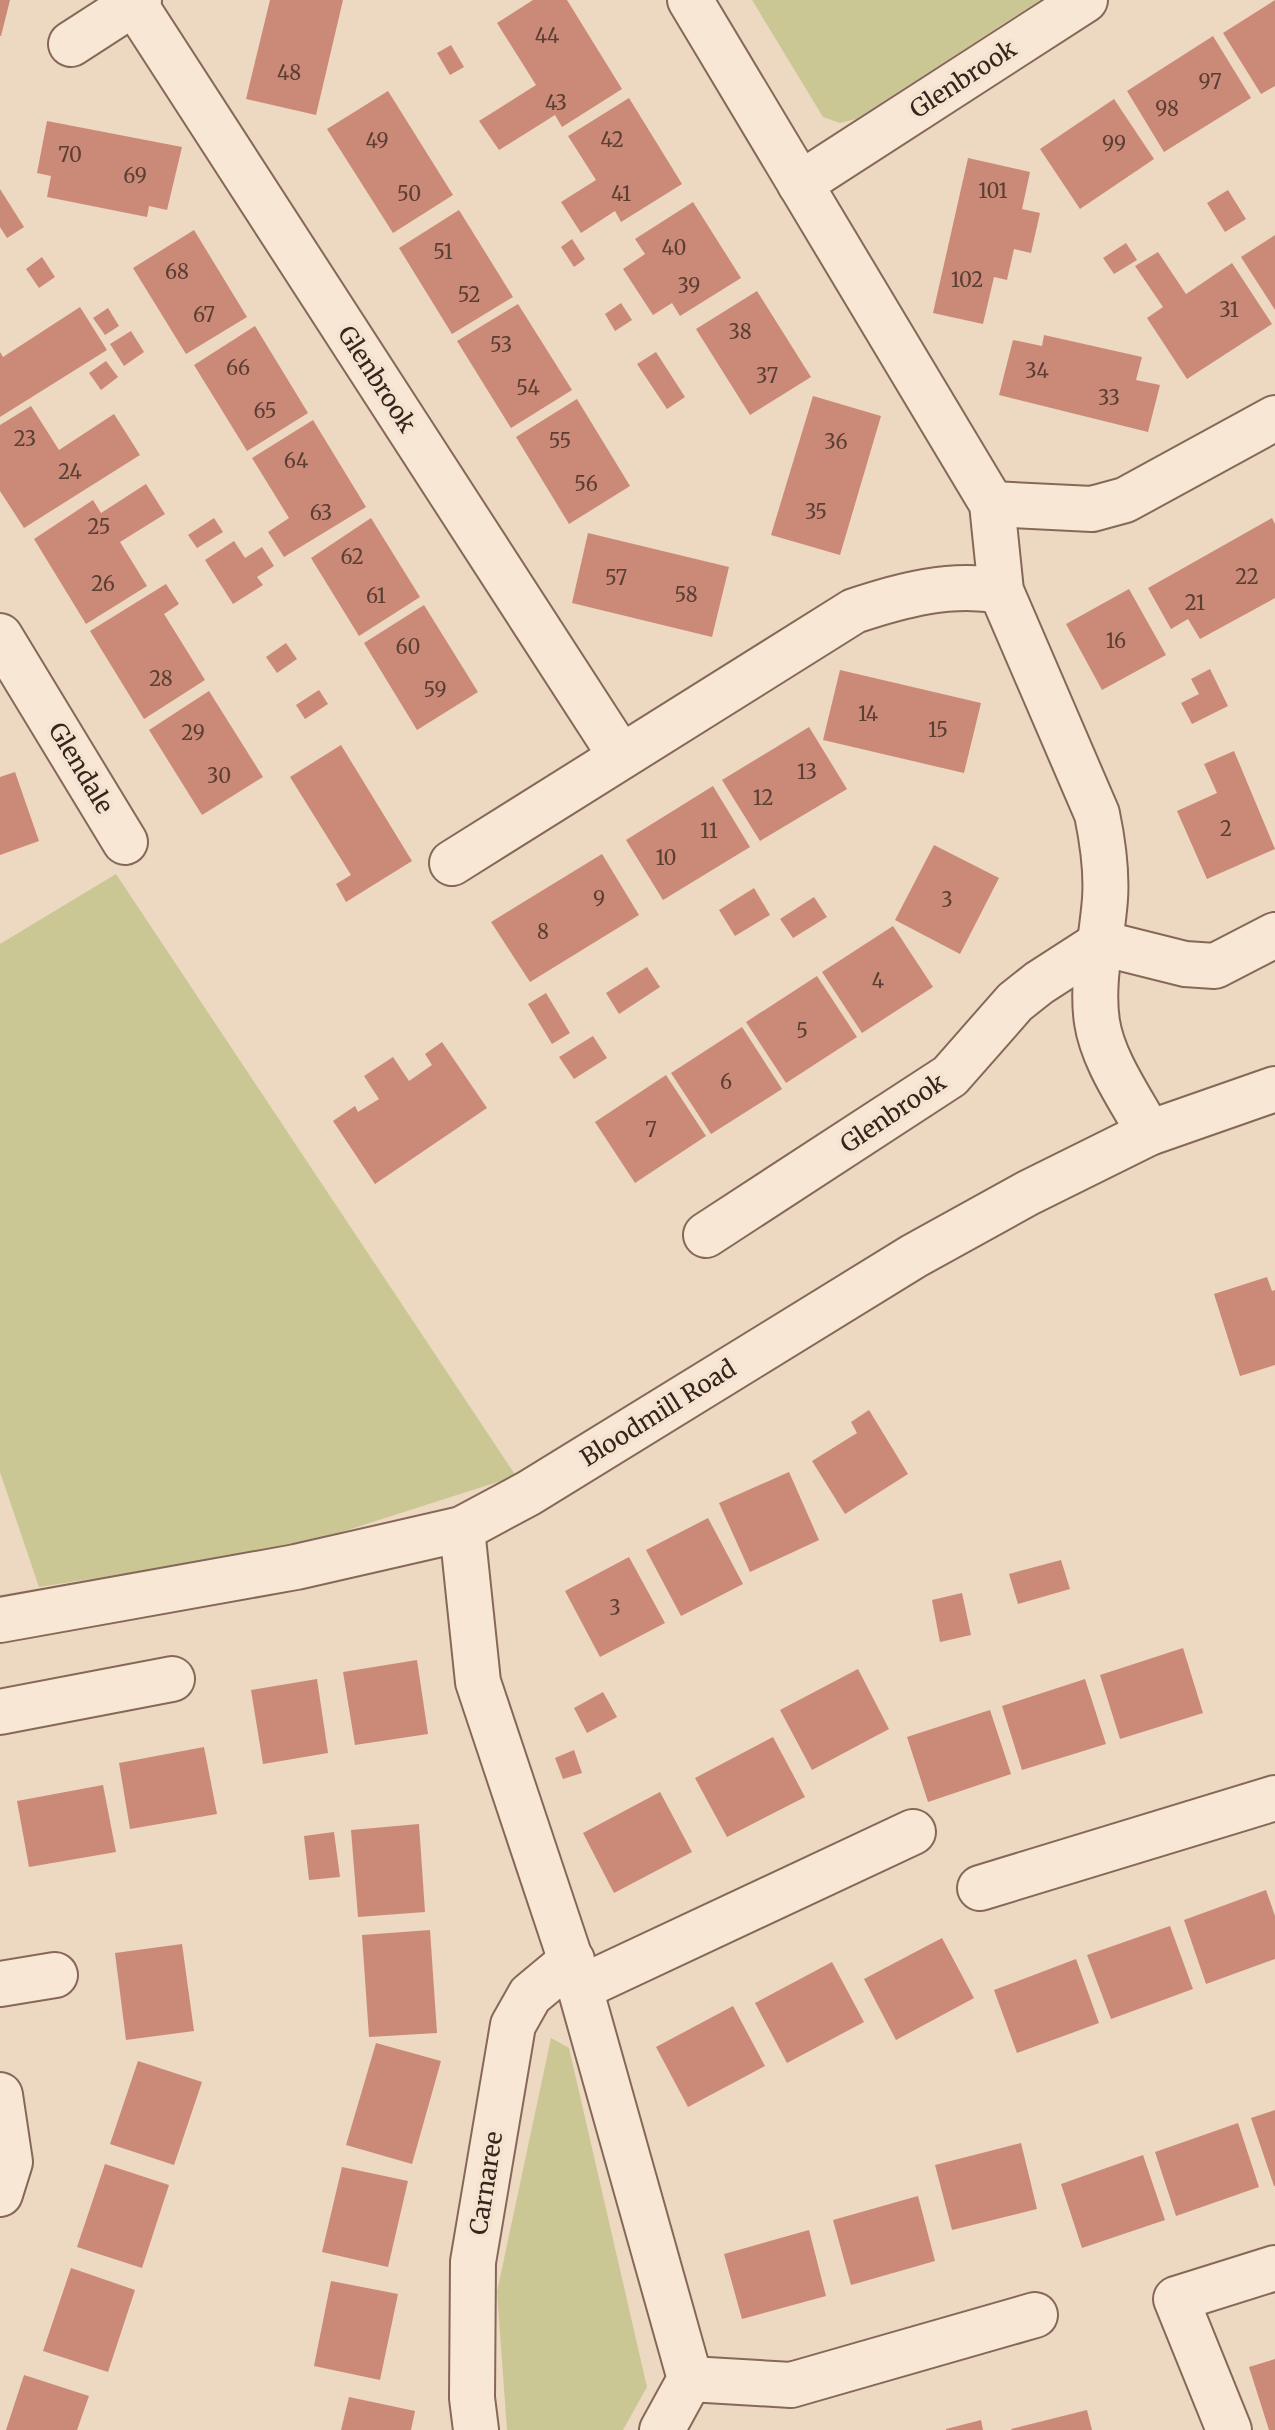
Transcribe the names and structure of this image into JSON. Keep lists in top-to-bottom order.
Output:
{
  "streets": {
    "street": [
      "Glenbrook",
      "Glendale",
      "Bloodmill Road",
      "Carnaree"
    ]
  },
  "house_numbers": [
    "44",
    "48",
    "97",
    "43",
    "98",
    "42",
    "49",
    "99",
    "70",
    "69",
    "101",
    "50",
    "41",
    "40",
    "51",
    "68",
    "102",
    "39",
    "52",
    "31",
    "67",
    "38",
    "53",
    "66",
    "34",
    "37",
    "54",
    "33",
    "65",
    "23",
    "55",
    "36",
    "64",
    "24",
    "56",
    "35",
    "63",
    "25",
    "62",
    "22",
    "57",
    "26",
    "58",
    "61",
    "21",
    "16",
    "60",
    "28",
    "59",
    "14",
    "15",
    "29",
    "13",
    "30",
    "12",
    "2",
    "11",
    "10",
    "9",
    "3",
    "8",
    "4",
    "5",
    "6",
    "7",
    "3"
  ]
}
